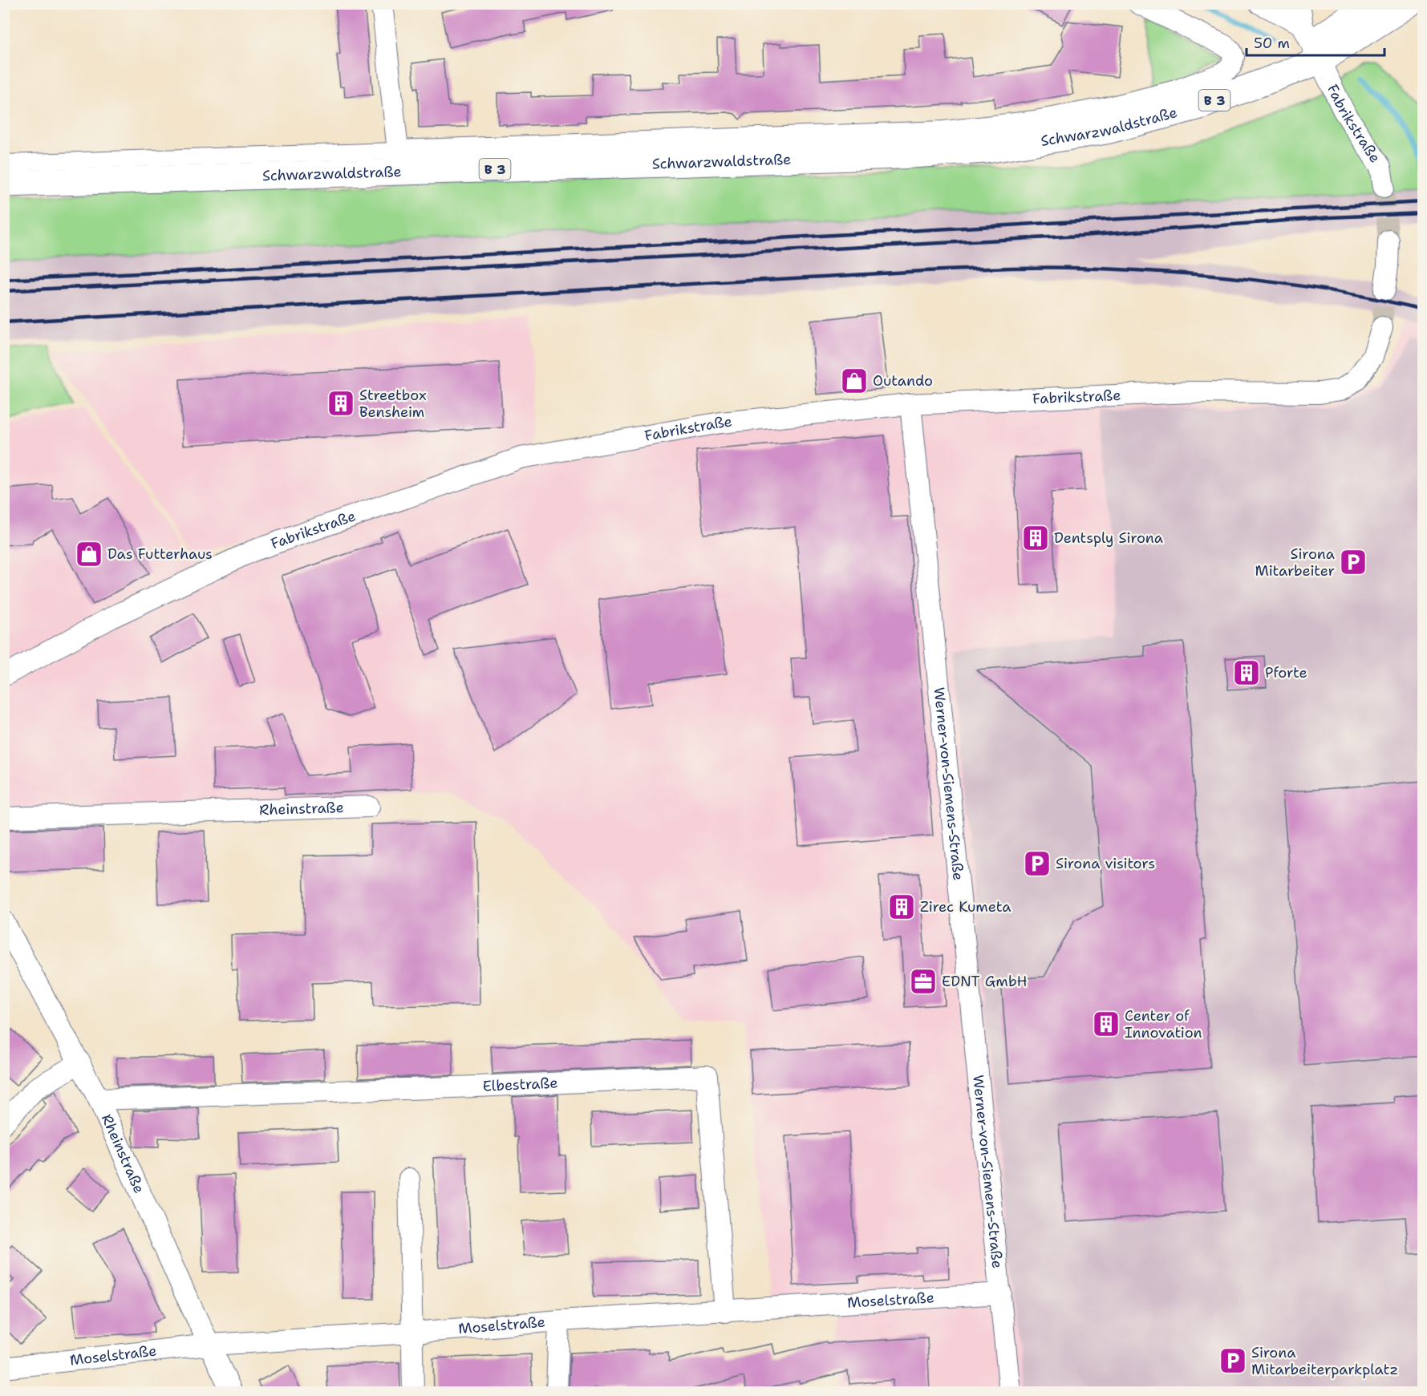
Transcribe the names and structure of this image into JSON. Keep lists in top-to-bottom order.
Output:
{
  "streets": {
    "main road": ["B 3", "Schwarzwaldstraße"],
    "street": [
      "Fabrikstraße",
      "Werner-von-Siemens-Straße",
      "Rheinstraße",
      "Elbestraße",
      "Moselstraße"
    ]
  },
  "crossings": [
    ["Fabrikstraße", "Schwarzwaldstraße"],
    ["Fabrikstraße", "Werner-von-Siemens-Straße"],
    ["Werner-von-Siemens-Straße", "Moselstraße"],
    ["Rheinstraße", "Elbestraße"],
    ["Rheinstraße", "Moselstraße"],
    ["Elbestraße", "Moselstraße"]
  ],
  "places": {
    "shop": ["Outando", "Das Futterhaus"],
    "building": [
      "Streetbox Bensheim",
      "Dentsply Sirona",
      "Pforte",
      "Zirec Kumeta",
      "Center of Innovation"
    ],
    "parking": ["Sirona Mitarbeiter", "Sirona visitors", "Sirona Mitarbeiterparkplatz"],
    "office": ["EDNT GmbH"]
  },
  "scale_bar": "50 m"
}
